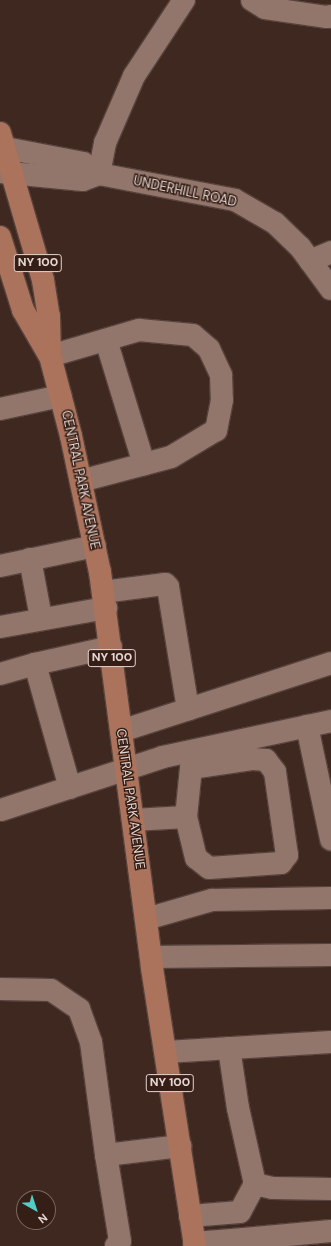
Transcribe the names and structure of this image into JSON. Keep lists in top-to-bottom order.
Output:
{
  "streets": {
    "main road": ["NY 100", "CENTRAL PARK AVENUE"],
    "street": ["UNDERHILL ROAD"]
  },
  "crossings": [
    ["UNDERHILL ROAD", "CENTRAL PARK AVENUE"]
  ],
  "north": "bottom right"
}
